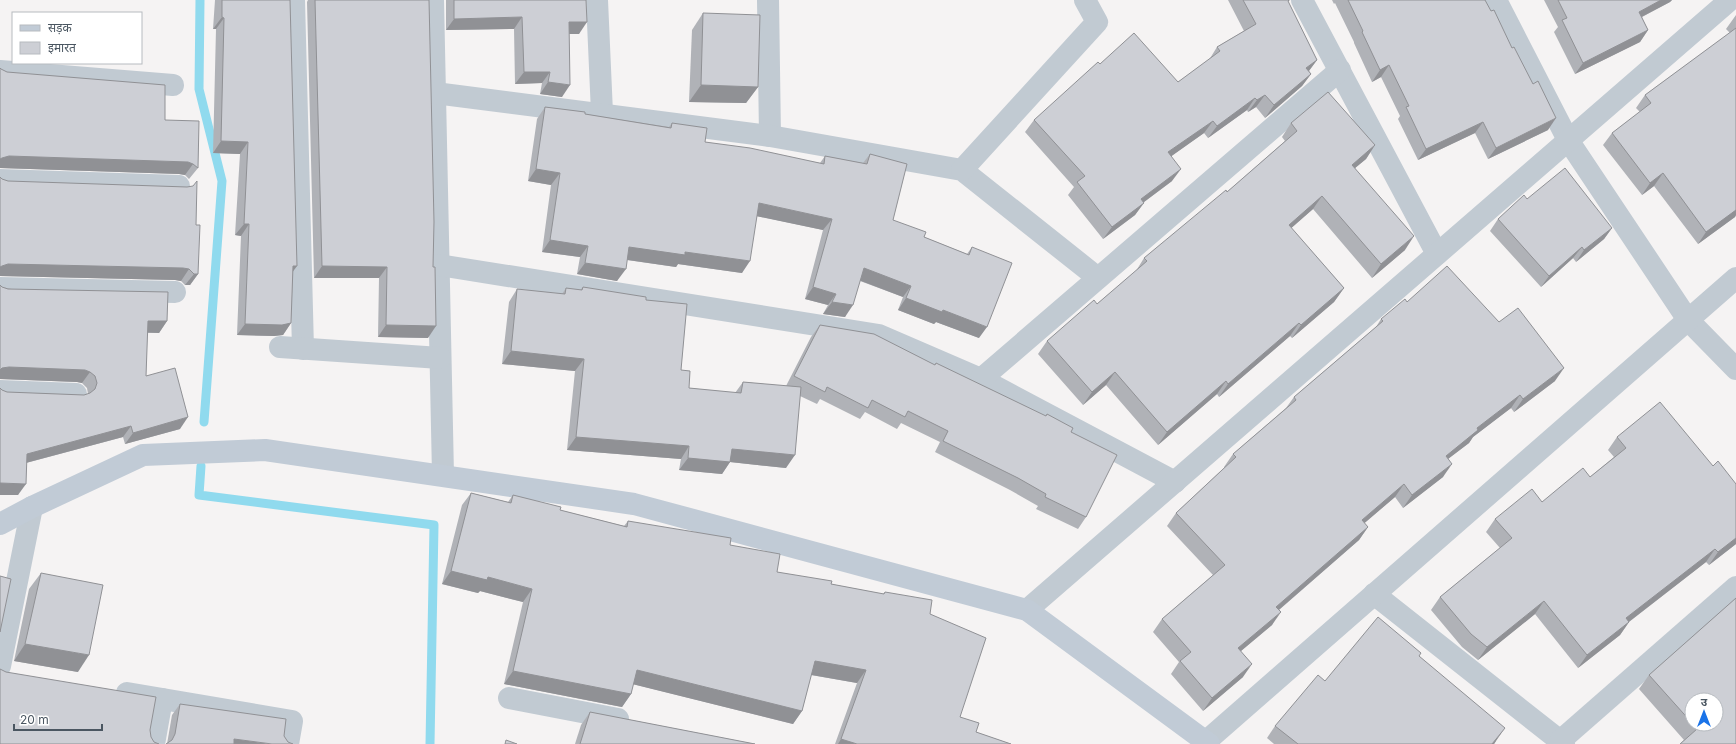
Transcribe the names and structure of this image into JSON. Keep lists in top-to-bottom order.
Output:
{
  "legend": ["सड़क", "इमारत"],
  "scale_bar": "20 m",
  "north": "top"
}
